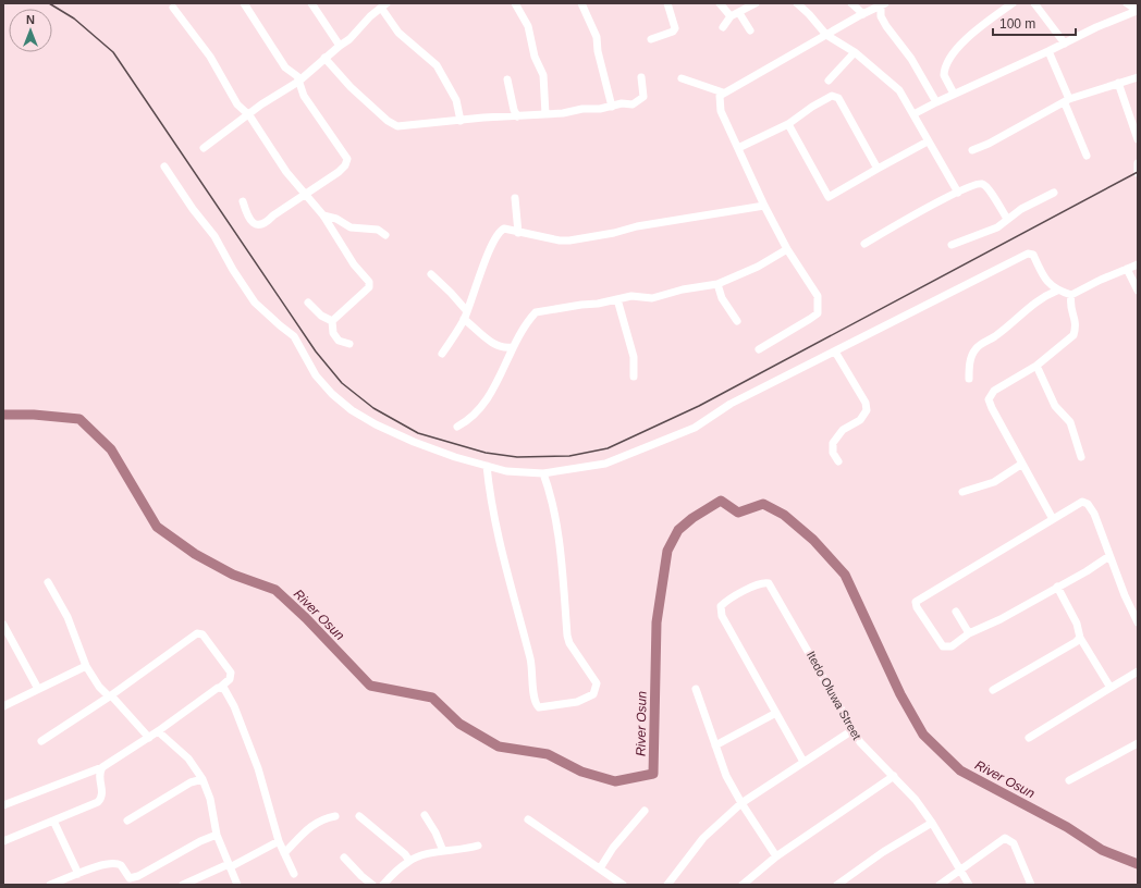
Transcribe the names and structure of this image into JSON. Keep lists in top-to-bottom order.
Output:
{
  "streets": {
    "street": ["Itedo Oluwa Street"]
  },
  "water": ["River Osun"],
  "scale_bar": "100 m",
  "north": "top"
}
